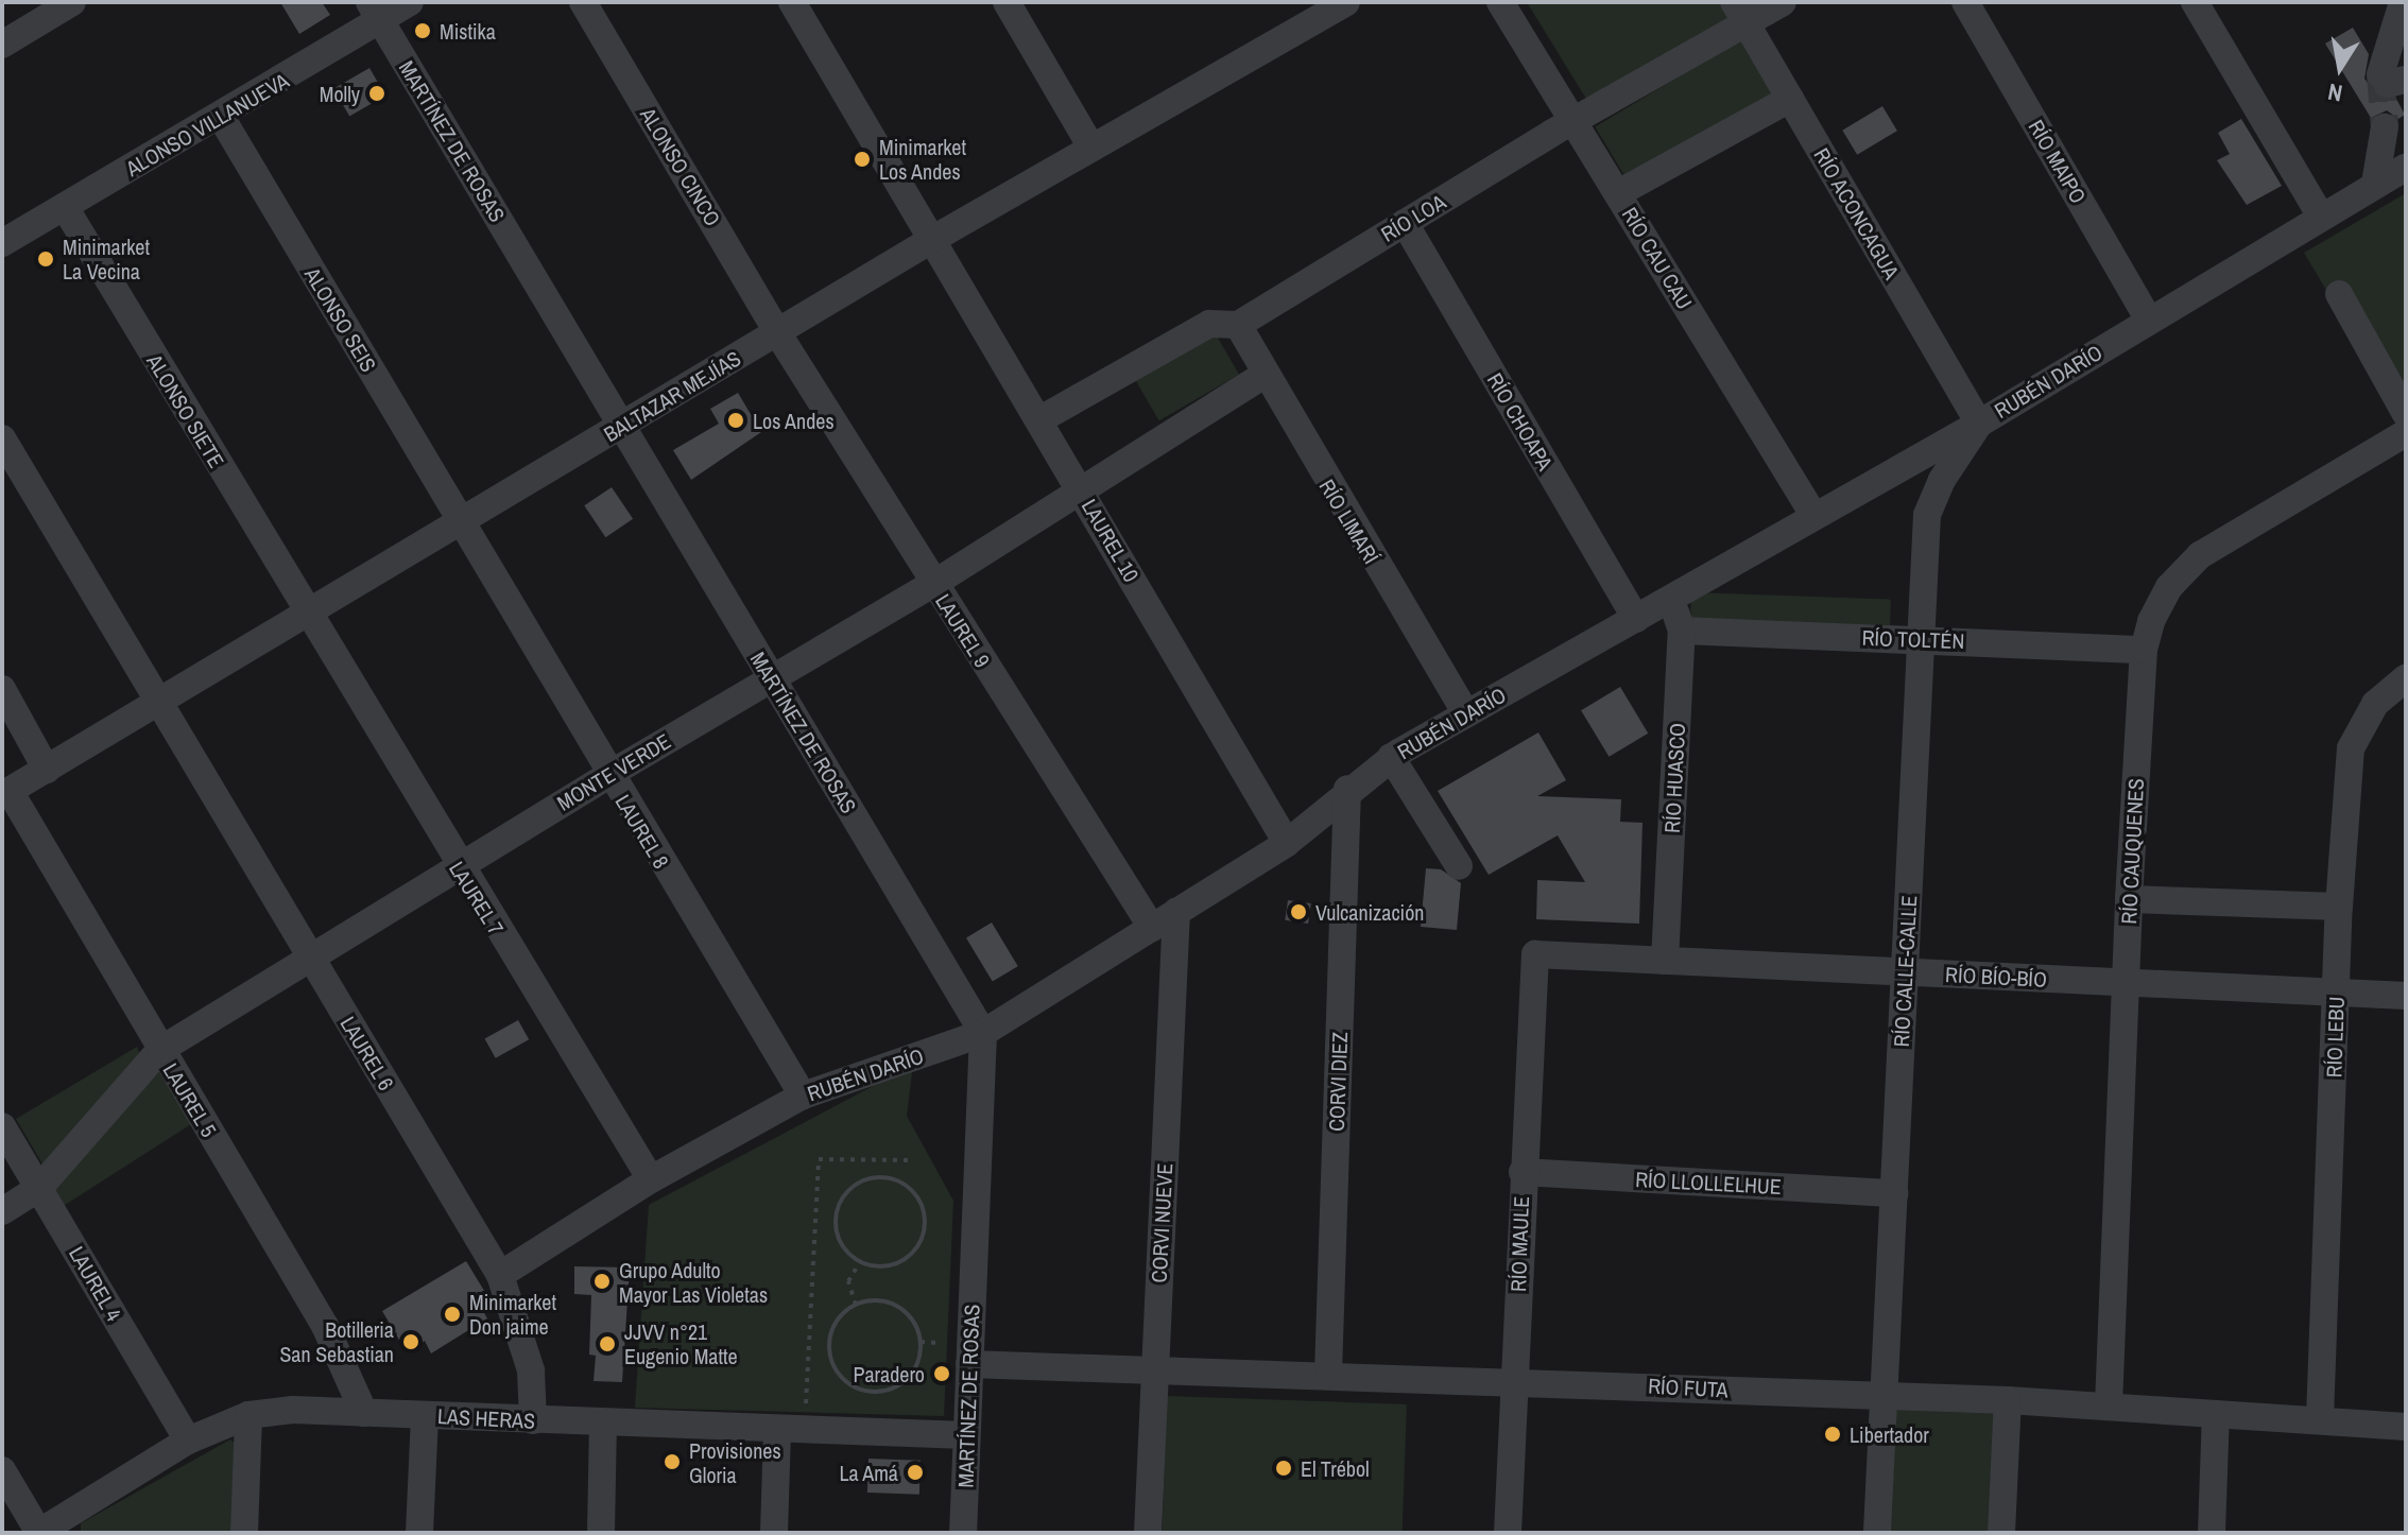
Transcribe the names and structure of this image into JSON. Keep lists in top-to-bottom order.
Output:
{
  "streets": {
    "street": [
      "ALONSO VILLANUEVA",
      "MARTÍNEZ DE ROSAS",
      "RÍO MAIPO",
      "ALONSO CINCO",
      "RÍO ACONCAGUA",
      "RÍO LOA",
      "RÍO CAU CAU",
      "ALONSO SEIS",
      "RUBÉN DARÍO",
      "BALTAZAR MEJÍAS",
      "ALONSO SIETE",
      "RÍO CHOAPA",
      "RÍO LIMARÍ",
      "LAUREL 10",
      "LAUREL 9",
      "RÍO TOLTÉN",
      "MONTE VERDE",
      "RÍO HUASCO",
      "LAUREL 8",
      "RÍO CAUQUENES",
      "LAUREL 7",
      "RÍO CALLE-CALLE",
      "RÍO BÍO-BÍO",
      "RÍO LEBU",
      "LAUREL 6",
      "CORVI DIEZ",
      "LAUREL 5",
      "RÍO LLOLLELHUE",
      "CORVI NUEVE",
      "RÍO MAULE",
      "LAUREL 4",
      "RÍO FUTA",
      "LAS HERAS"
    ]
  },
  "crossings": [
    ["ALONSO VILLANUEVA", "MARTÍNEZ DE ROSAS"],
    ["ALONSO VILLANUEVA", "ALONSO SEIS"],
    ["ALONSO VILLANUEVA", "ALONSO SIETE"],
    ["MARTÍNEZ DE ROSAS", "RUBÉN DARÍO"],
    ["MARTÍNEZ DE ROSAS", "BALTAZAR MEJÍAS"],
    ["MARTÍNEZ DE ROSAS", "MONTE VERDE"],
    ["MARTÍNEZ DE ROSAS", "RÍO FUTA"],
    ["MARTÍNEZ DE ROSAS", "LAS HERAS"],
    ["RÍO MAIPO", "RUBÉN DARÍO"],
    ["ALONSO CINCO", "BALTAZAR MEJÍAS"],
    ["ALONSO CINCO", "LAUREL 9"],
    ["RÍO ACONCAGUA", "RÍO LOA"],
    ["RÍO ACONCAGUA", "RUBÉN DARÍO"],
    ["RÍO ACONCAGUA", "RÍO CALLE-CALLE"],
    ["RÍO LOA", "RÍO CAU CAU"],
    ["RÍO LOA", "RÍO CHOAPA"],
    ["RÍO LOA", "RÍO LIMARÍ"],
    ["RÍO LOA", "LAUREL 10"],
    ["RÍO CAU CAU", "RUBÉN DARÍO"],
    ["ALONSO SEIS", "BALTAZAR MEJÍAS"],
    ["ALONSO SEIS", "LAUREL 8"],
    ["RUBÉN DARÍO", "RÍO CHOAPA"],
    ["RUBÉN DARÍO", "RÍO LIMARÍ"],
    ["RUBÉN DARÍO", "LAUREL 10"],
    ["RUBÉN DARÍO", "LAUREL 9"],
    ["RUBÉN DARÍO", "RÍO HUASCO"],
    ["RUBÉN DARÍO", "LAUREL 8"],
    ["RUBÉN DARÍO", "LAUREL 7"],
    ["RUBÉN DARÍO", "RÍO CALLE-CALLE"],
    ["RUBÉN DARÍO", "LAUREL 6"],
    ["RUBÉN DARÍO", "CORVI DIEZ"],
    ["RUBÉN DARÍO", "CORVI NUEVE"],
    ["BALTAZAR MEJÍAS", "ALONSO SIETE"],
    ["BALTAZAR MEJÍAS", "LAUREL 10"],
    ["BALTAZAR MEJÍAS", "LAUREL 9"],
    ["BALTAZAR MEJÍAS", "LAUREL 8"],
    ["BALTAZAR MEJÍAS", "LAUREL 7"],
    ["BALTAZAR MEJÍAS", "LAUREL 6"],
    ["BALTAZAR MEJÍAS", "LAUREL 5"],
    ["ALONSO SIETE", "LAUREL 7"],
    ["RÍO LIMARÍ", "MONTE VERDE"],
    ["LAUREL 10", "MONTE VERDE"],
    ["LAUREL 9", "MONTE VERDE"],
    ["RÍO TOLTÉN", "RÍO HUASCO"],
    ["RÍO TOLTÉN", "RÍO CAUQUENES"],
    ["RÍO TOLTÉN", "RÍO CALLE-CALLE"],
    ["MONTE VERDE", "LAUREL 8"],
    ["MONTE VERDE", "LAUREL 7"],
    ["MONTE VERDE", "LAUREL 6"],
    ["MONTE VERDE", "LAUREL 5"],
    ["MONTE VERDE", "LAUREL 4"],
    ["RÍO HUASCO", "RÍO BÍO-BÍO"],
    ["RÍO CAUQUENES", "RÍO BÍO-BÍO"],
    ["RÍO CAUQUENES", "RÍO FUTA"],
    ["RÍO CALLE-CALLE", "RÍO BÍO-BÍO"],
    ["RÍO CALLE-CALLE", "RÍO LLOLLELHUE"],
    ["RÍO CALLE-CALLE", "RÍO FUTA"],
    ["RÍO BÍO-BÍO", "RÍO LEBU"],
    ["RÍO BÍO-BÍO", "RÍO MAULE"],
    ["RÍO LEBU", "RÍO FUTA"],
    ["LAUREL 6", "LAS HERAS"],
    ["CORVI DIEZ", "RÍO FUTA"],
    ["LAUREL 5", "LAS HERAS"],
    ["RÍO LLOLLELHUE", "RÍO MAULE"],
    ["CORVI NUEVE", "RÍO FUTA"],
    ["RÍO MAULE", "RÍO FUTA"],
    ["LAUREL 4", "LAS HERAS"]
  ],
  "places": [
    "Mistika",
    "Molly",
    "Minimarket Los Andes",
    "Minimarket La Vecina",
    "Los Andes",
    "Vulcanización",
    "Grupo Adulto Mayor Las Violetas",
    "Minimarket Don jaime",
    "Botilleria San Sebastian",
    "JJVV n°21 Eugenio Matte",
    "Paradero",
    "Libertador",
    "Provisiones Gloria",
    "El Trébol",
    "La Amá"
  ],
  "north": "bottom"
}
